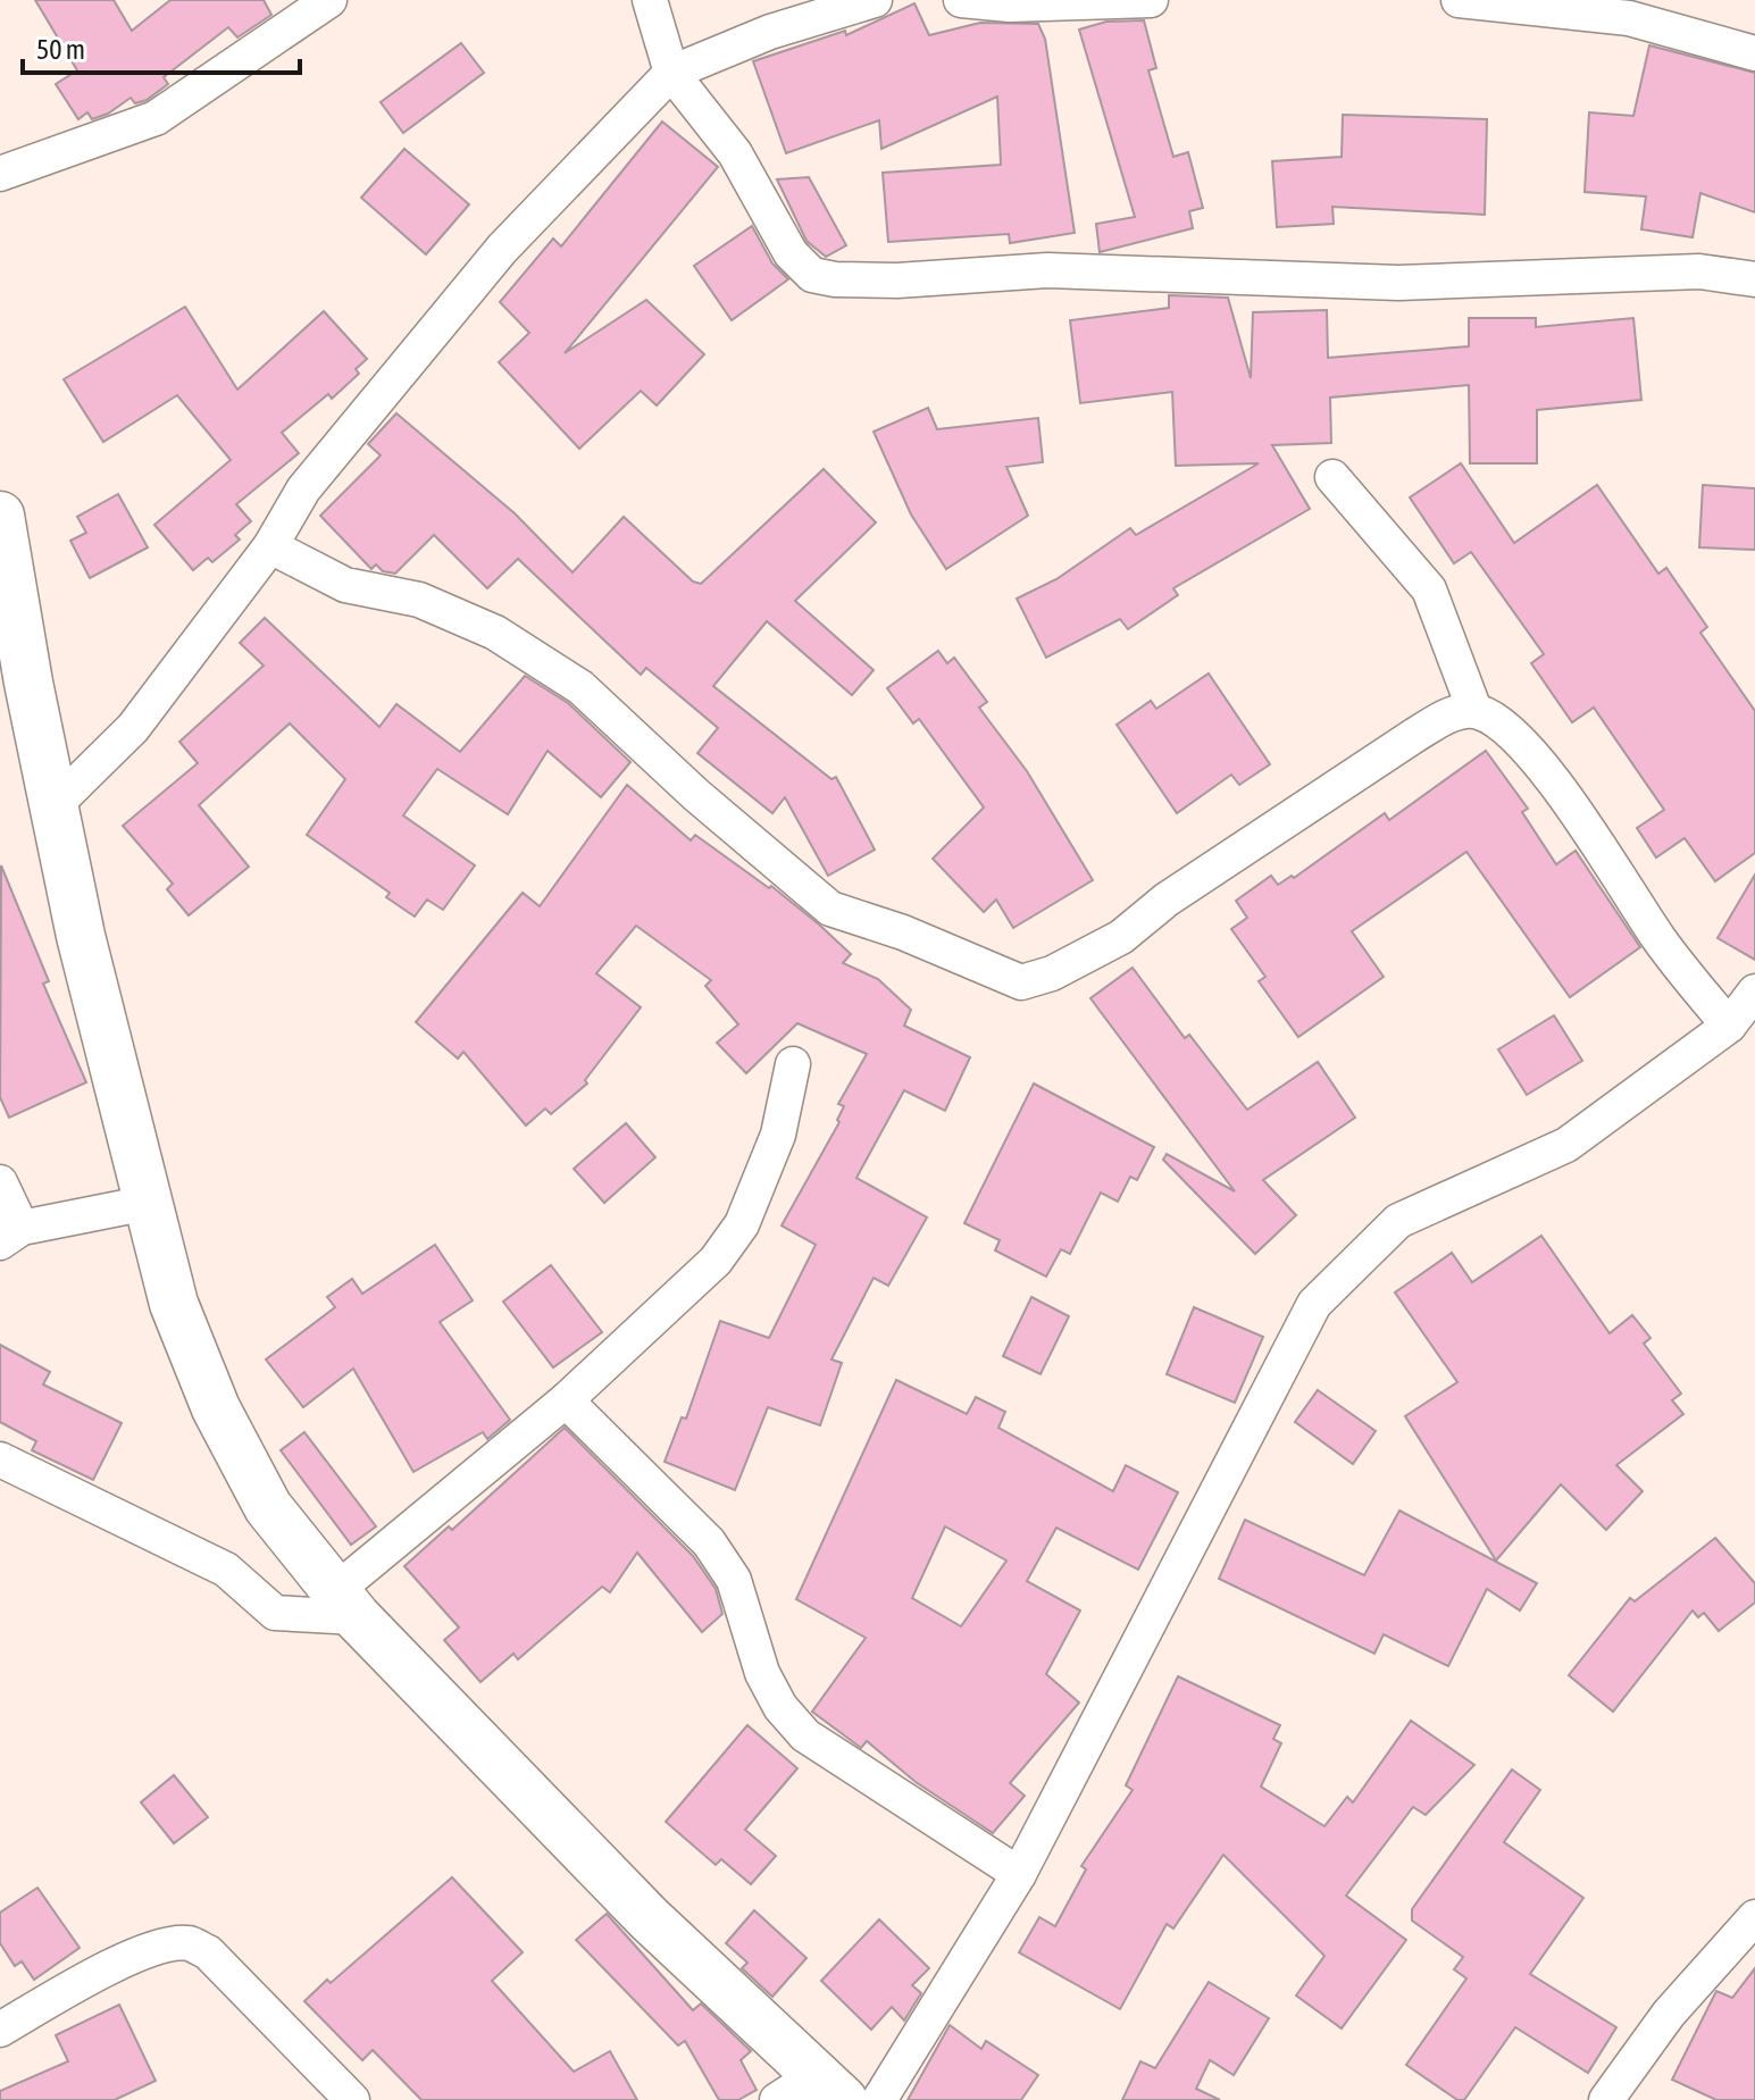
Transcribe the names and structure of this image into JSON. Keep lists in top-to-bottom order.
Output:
{
  "scale_bar": "50 m"
}
